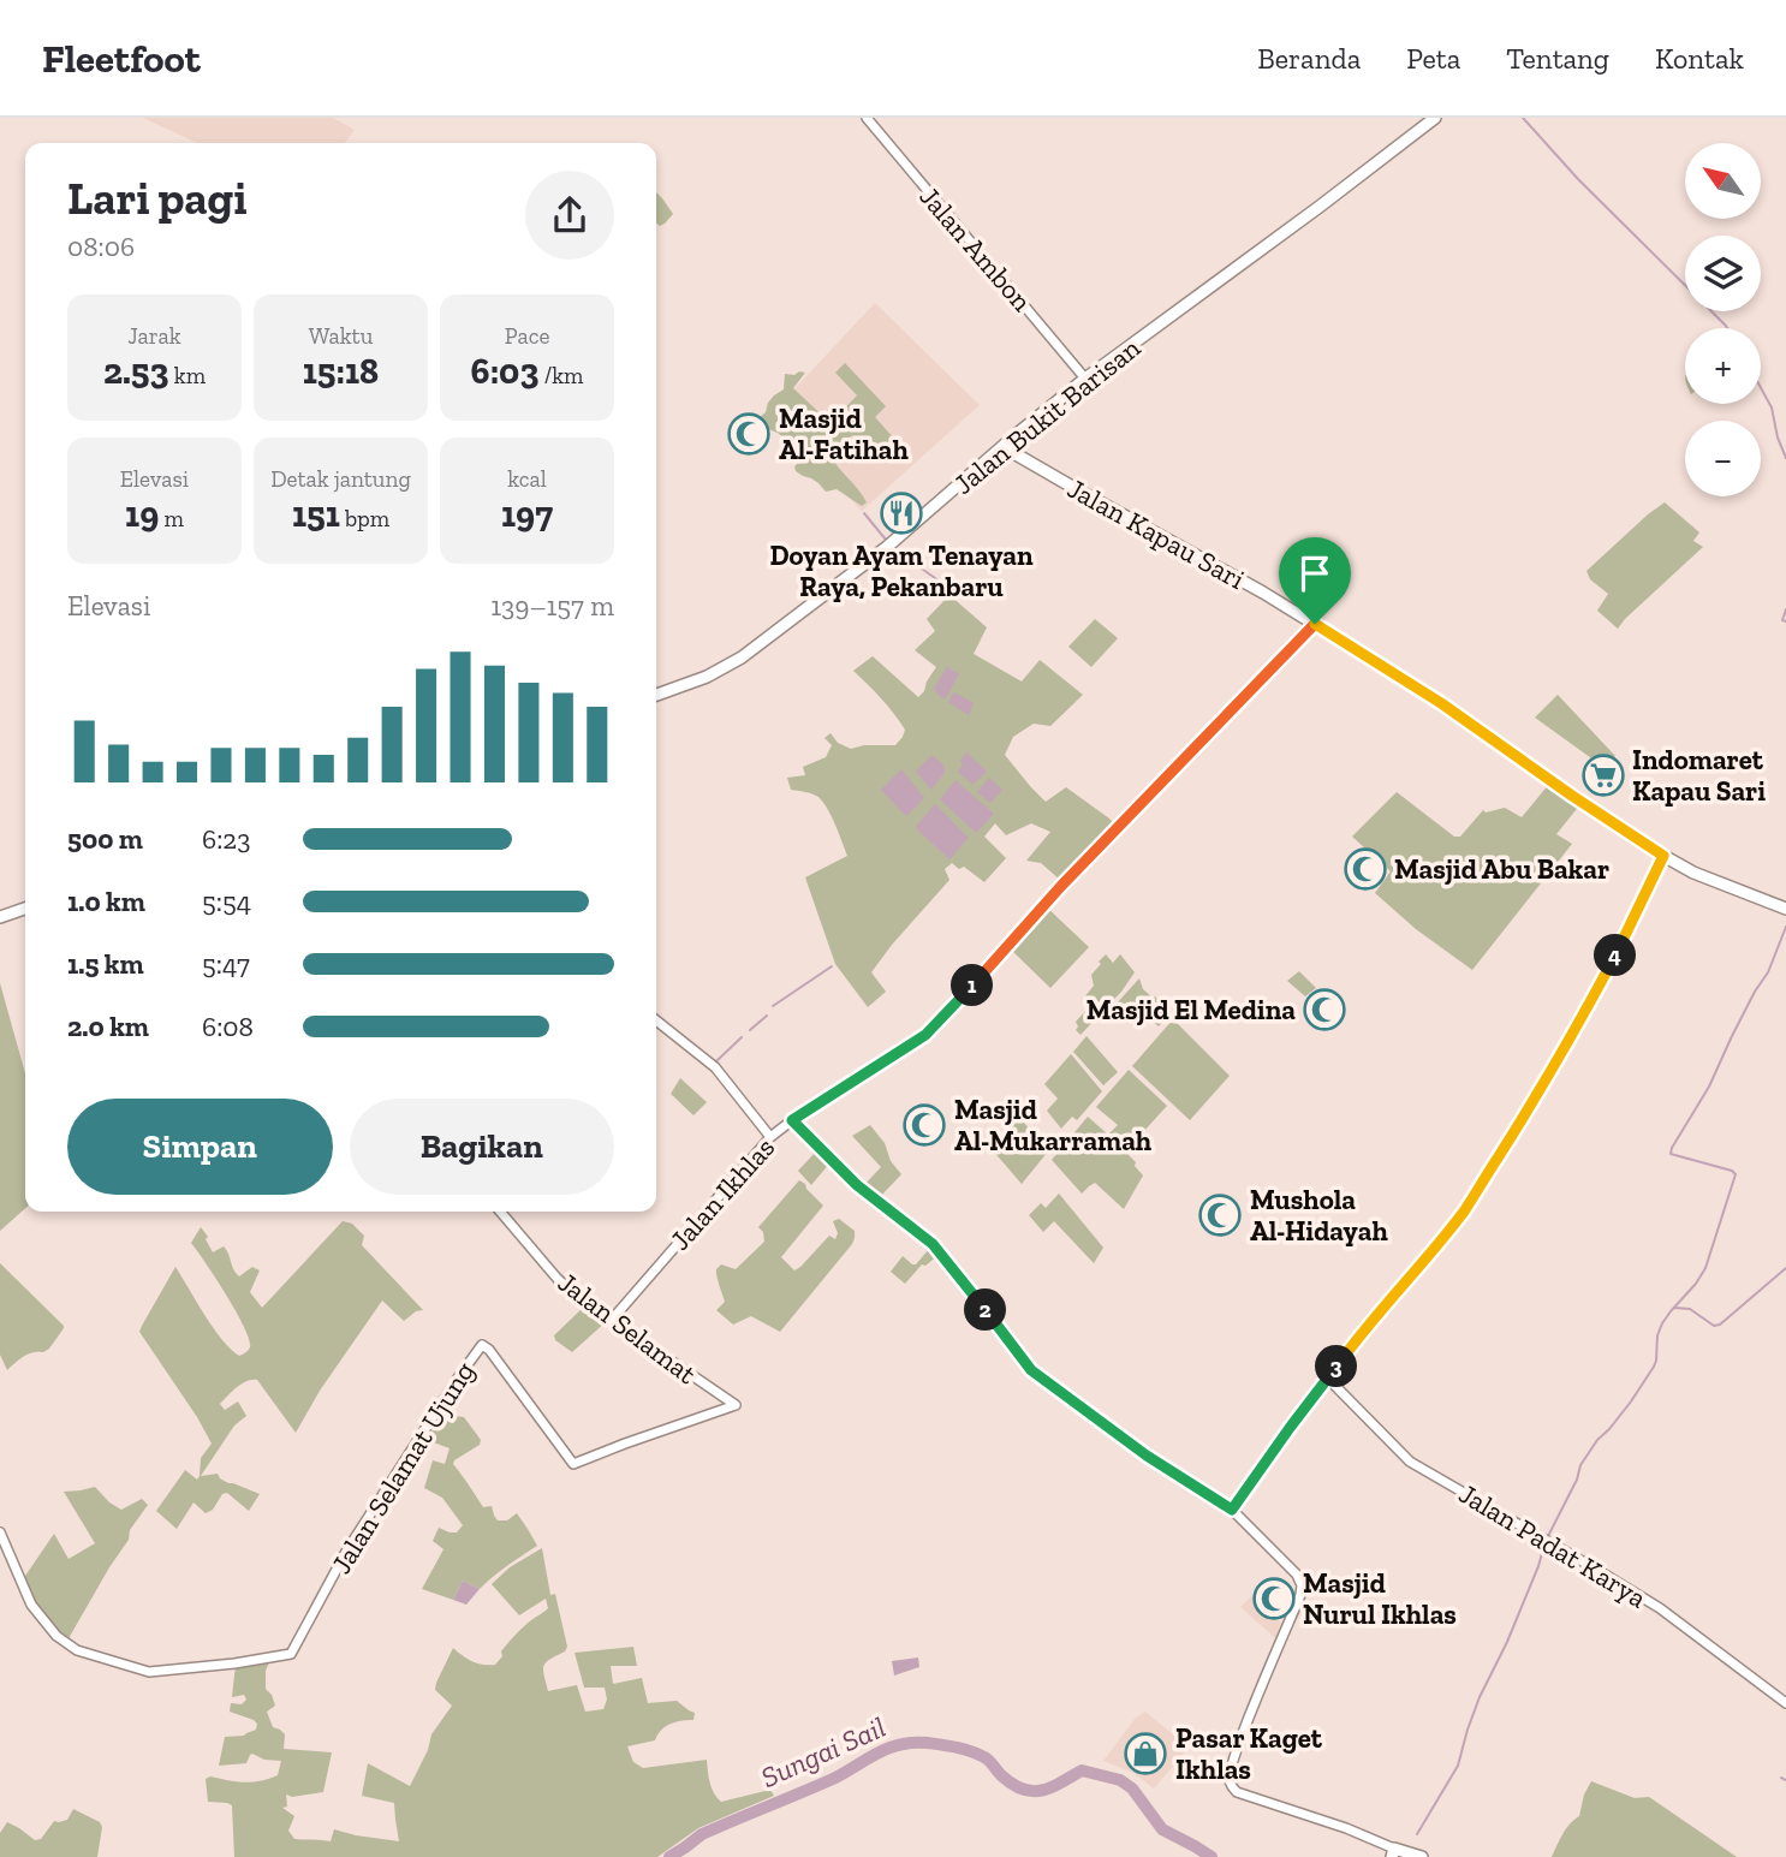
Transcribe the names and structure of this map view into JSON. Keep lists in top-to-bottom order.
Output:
{
  "streets": {
    "main road": ["Jalan Bukit Barisan", "Jalan Kapau Sari"],
    "street": [
      "Jalan Ambon",
      "Jalan Ikhlas",
      "Jalan Selamat",
      "Jalan Selamat Ujung",
      "Jalan Padat Karya"
    ]
  },
  "crossings": [
    ["Jalan Ambon", "Jalan Bukit Barisan"],
    ["Jalan Bukit Barisan", "Jalan Kapau Sari"],
    ["Jalan Kapau Sari", "Jalan Ikhlas"],
    ["Jalan Ikhlas", "Jalan Selamat"],
    ["Jalan Selamat", "Jalan Selamat Ujung"]
  ],
  "water": ["Sungai Sail"],
  "places": {
    "mosque": [
      "Masjid Al-Fatihah",
      "Masjid Abu Bakar",
      "Masjid El Medina",
      "Masjid Al-Mukarramah",
      "Mushola Al-Hidayah",
      "Masjid Nurul Ikhlas"
    ],
    "restaurant": ["Doyan Ayam Tenayan Raya, Pekanbaru"],
    "supermarket": ["Indomaret Kapau Sari"],
    "shop": ["Pasar Kaget Ikhlas"]
  },
  "north": "top left",
  "page": {
    "header": "Fleetfoot",
    "nav": [
      "Beranda",
      "Peta",
      "Tentang",
      "Kontak"
    ],
    "map_buttons": ["+", "−"],
    "heading": ["Lari pagi", "08:06"],
    "stats": [
      ["Jarak", "2.53 km"],
      ["Waktu", "15:18"],
      ["Pace", "6:03 /km"],
      ["Elevasi", "19 m"],
      ["Detak jantung", "151 bpm"],
      ["kcal", "197"]
    ],
    "chart": ["Elevasi", "139–157 m"],
    "list": [
      {
        "name": "500 m",
        "note": "6:23"
      },
      {
        "name": "1.0 km",
        "note": "5:54"
      },
      {
        "name": "1.5 km",
        "note": "5:47"
      },
      {
        "name": "2.0 km",
        "note": "6:08"
      }
    ],
    "pins": [
      "4",
      "1",
      "2",
      "3"
    ],
    "buttons": ["Simpan", "Bagikan"]
  }
}
